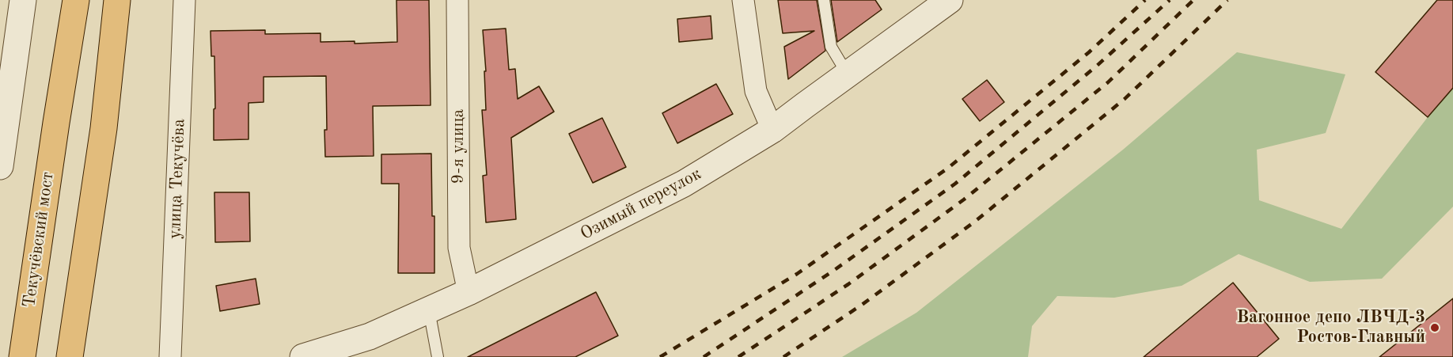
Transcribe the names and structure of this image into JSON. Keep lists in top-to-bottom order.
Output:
{
  "streets": {
    "main road": ["Текучёвский мост"],
    "street": ["9-я улица", "улица Текучёва", "Озимый переулок"]
  },
  "crossings": [
    ["9-я улица", "Озимый переулок"]
  ],
  "places": ["Вагонное депо ЛВЧД-3 Ростов-Главный"]
}
